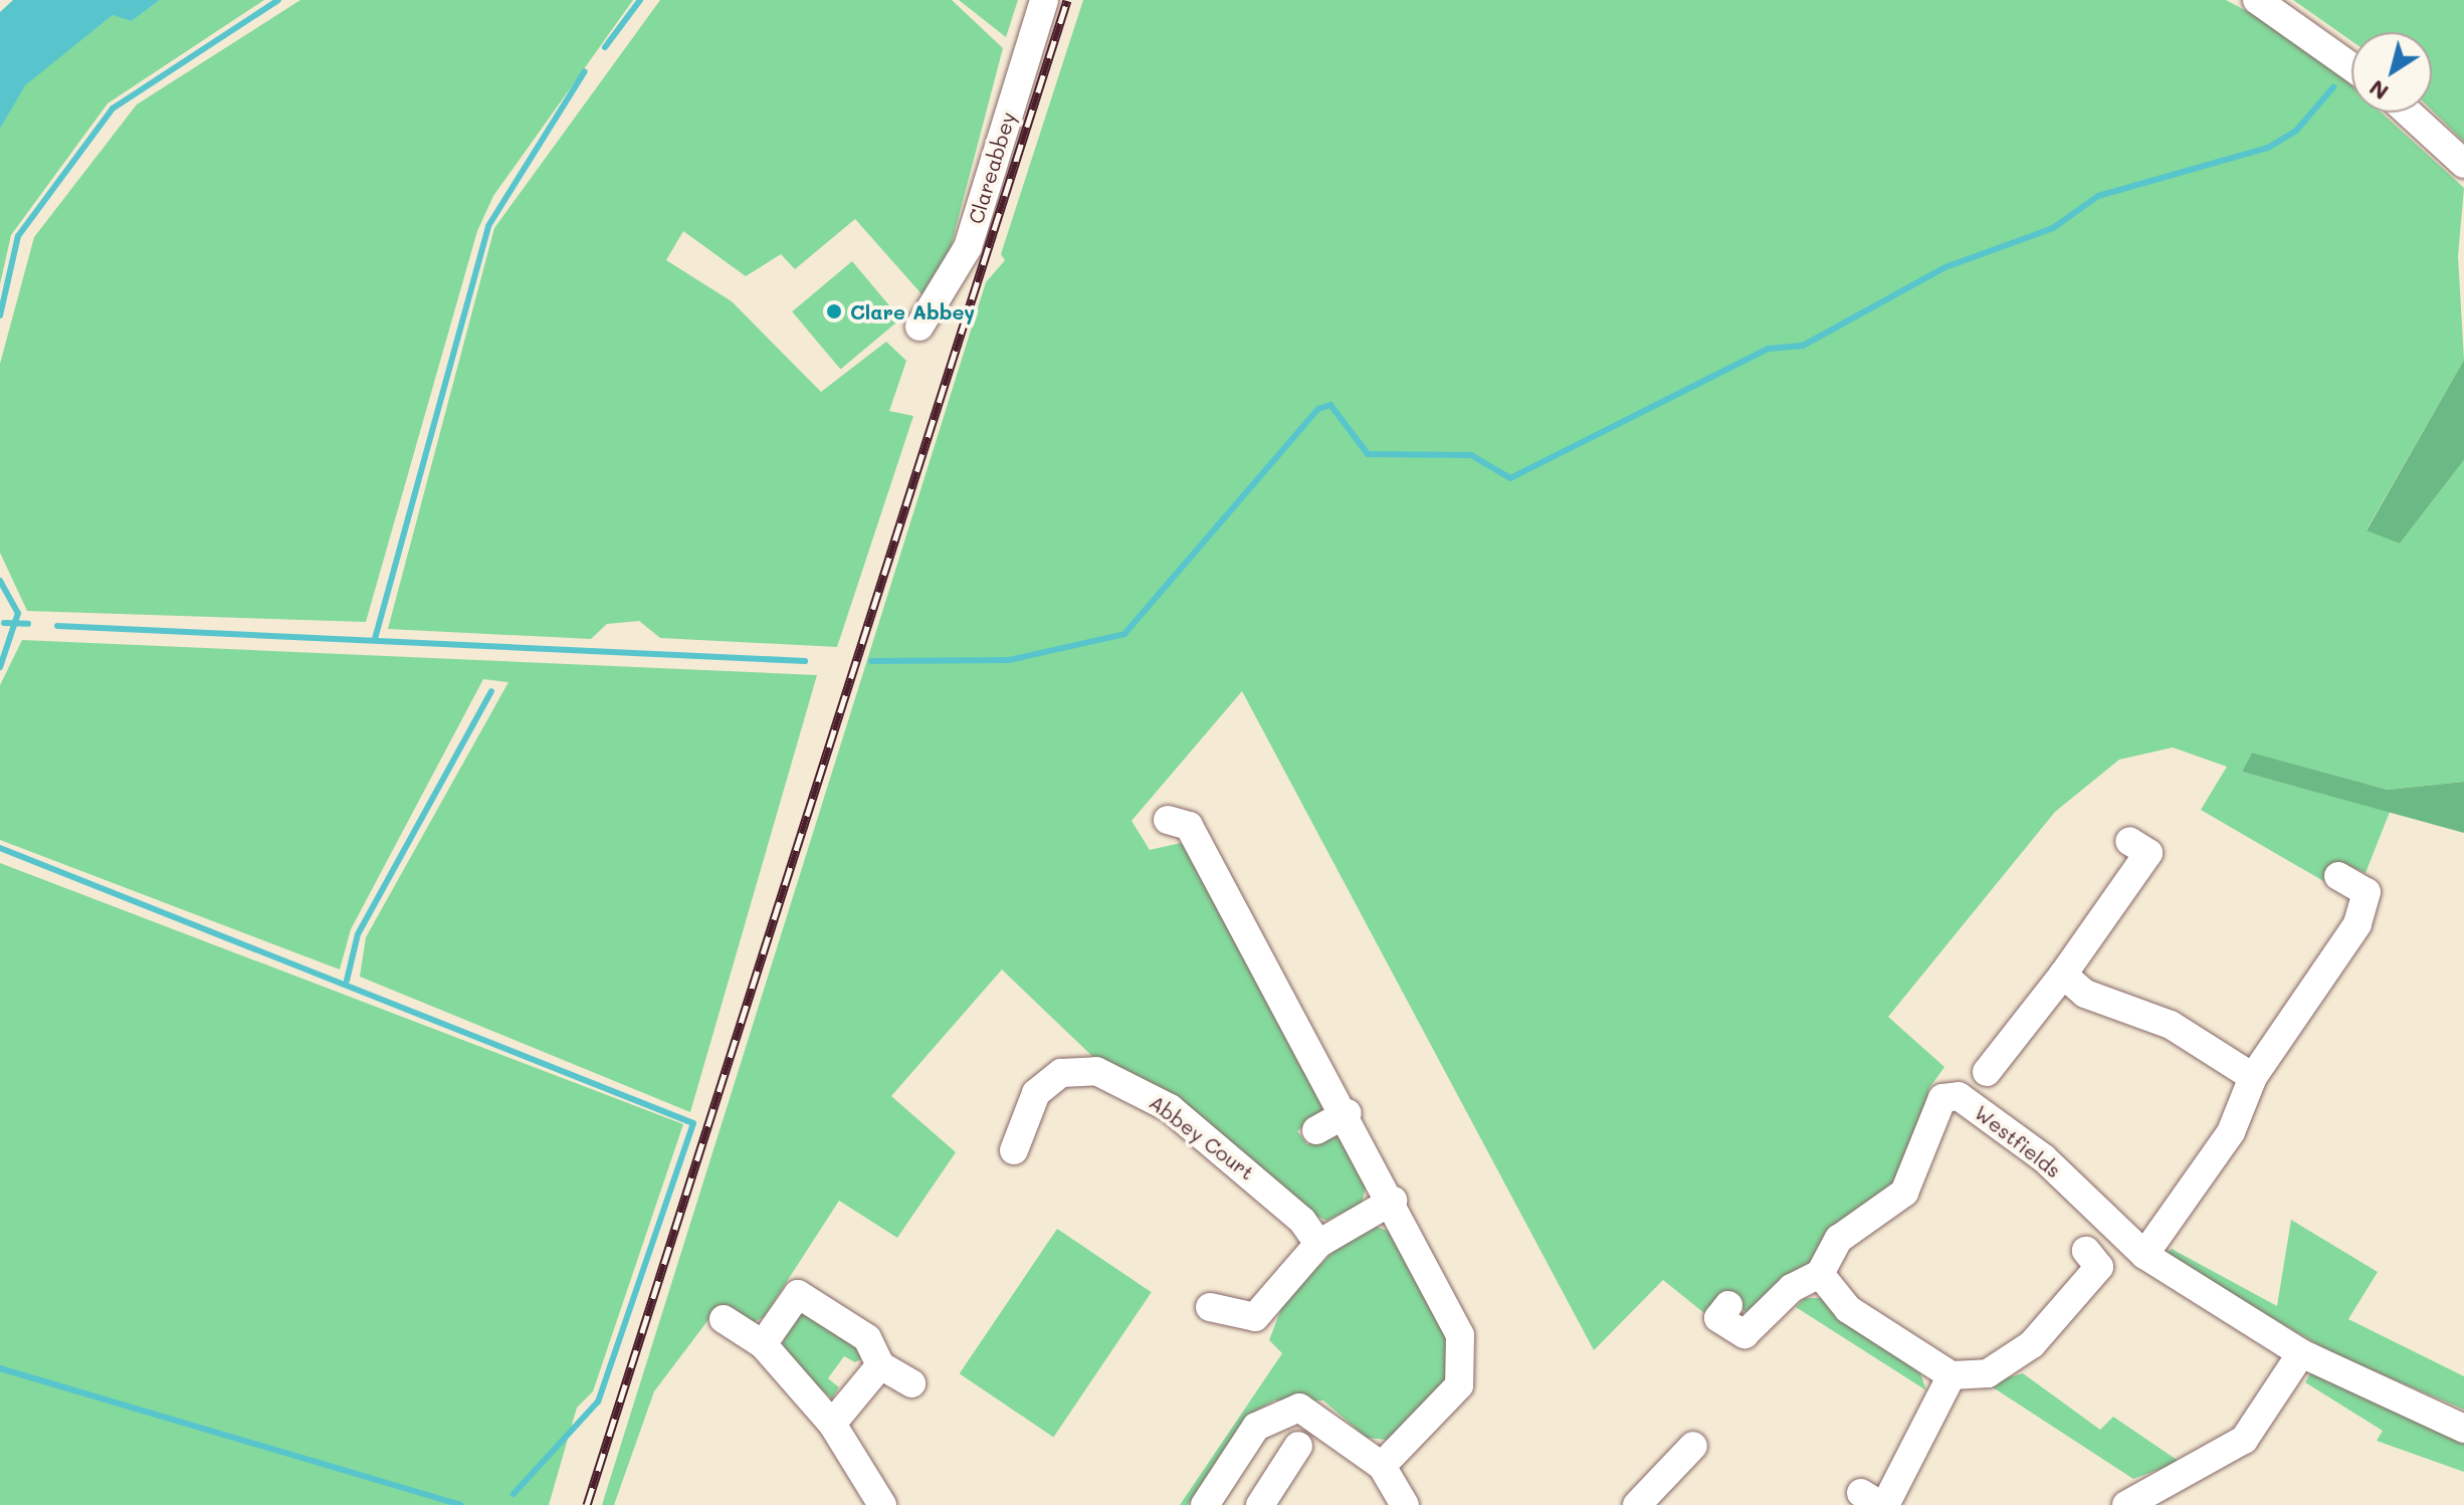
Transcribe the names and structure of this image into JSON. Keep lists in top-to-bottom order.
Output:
{
  "streets": {
    "street": ["Clareabbey", "Abbey Court", "Westfields"]
  },
  "places": ["Clare Abbey"],
  "north": "bottom left"
}
